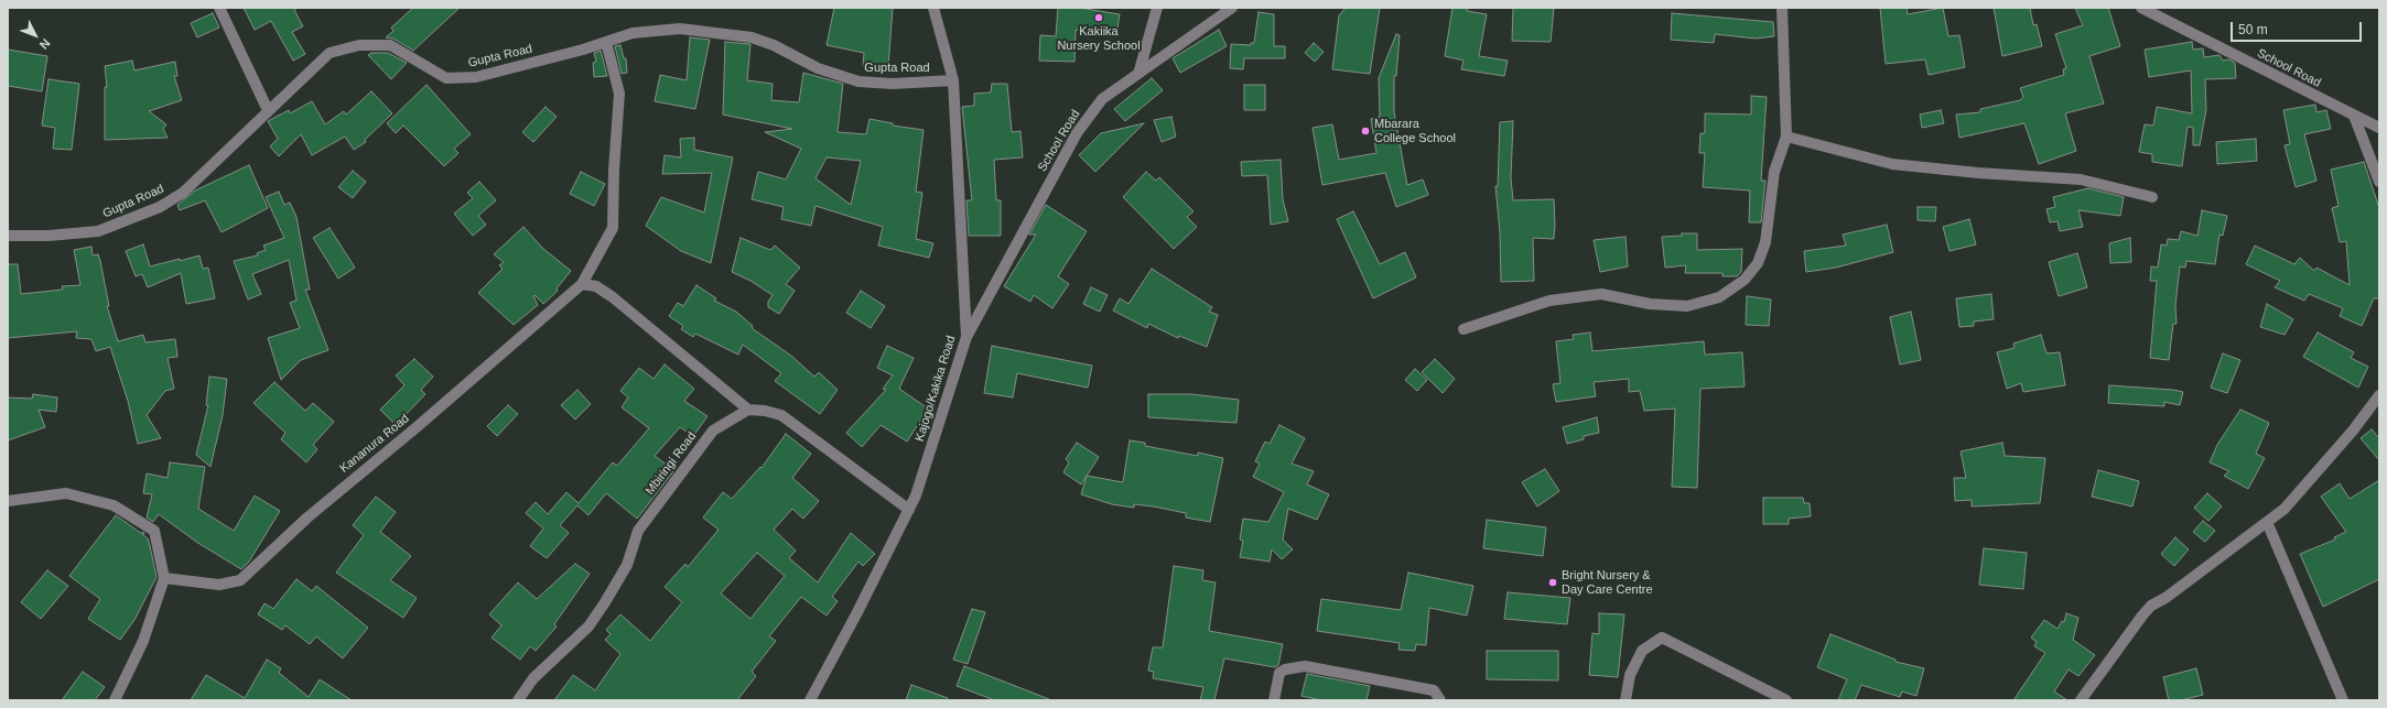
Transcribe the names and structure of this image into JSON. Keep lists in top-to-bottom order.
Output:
{
  "streets": {
    "street": [
      "Gupta Road",
      "School Road",
      "Kajogo/Kakika Road",
      "Kananura Road",
      "Mbiringi Road"
    ]
  },
  "crossings": [
    ["Gupta Road", "Kajogo/Kakika Road"],
    ["School Road", "Kajogo/Kakika Road"]
  ],
  "places": ["Kakiika Nursery School", "Mbarara College School", "Bright Nursery & Day Care Centre"],
  "scale_bar": "50 m",
  "north": "bottom right"
}
